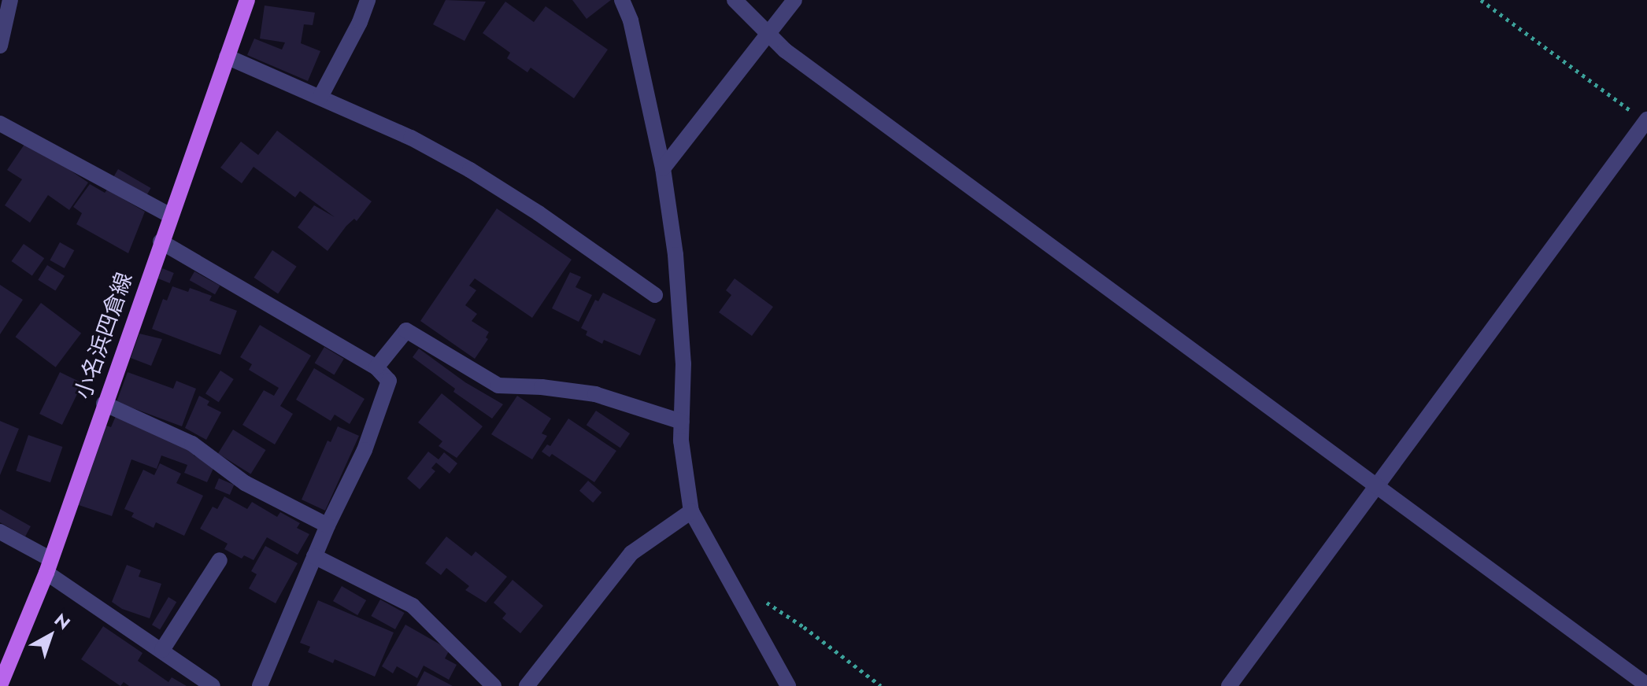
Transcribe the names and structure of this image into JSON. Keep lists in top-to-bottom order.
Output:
{
  "streets": {
    "main road": ["小名浜四倉線"]
  },
  "north": "top right"
}
